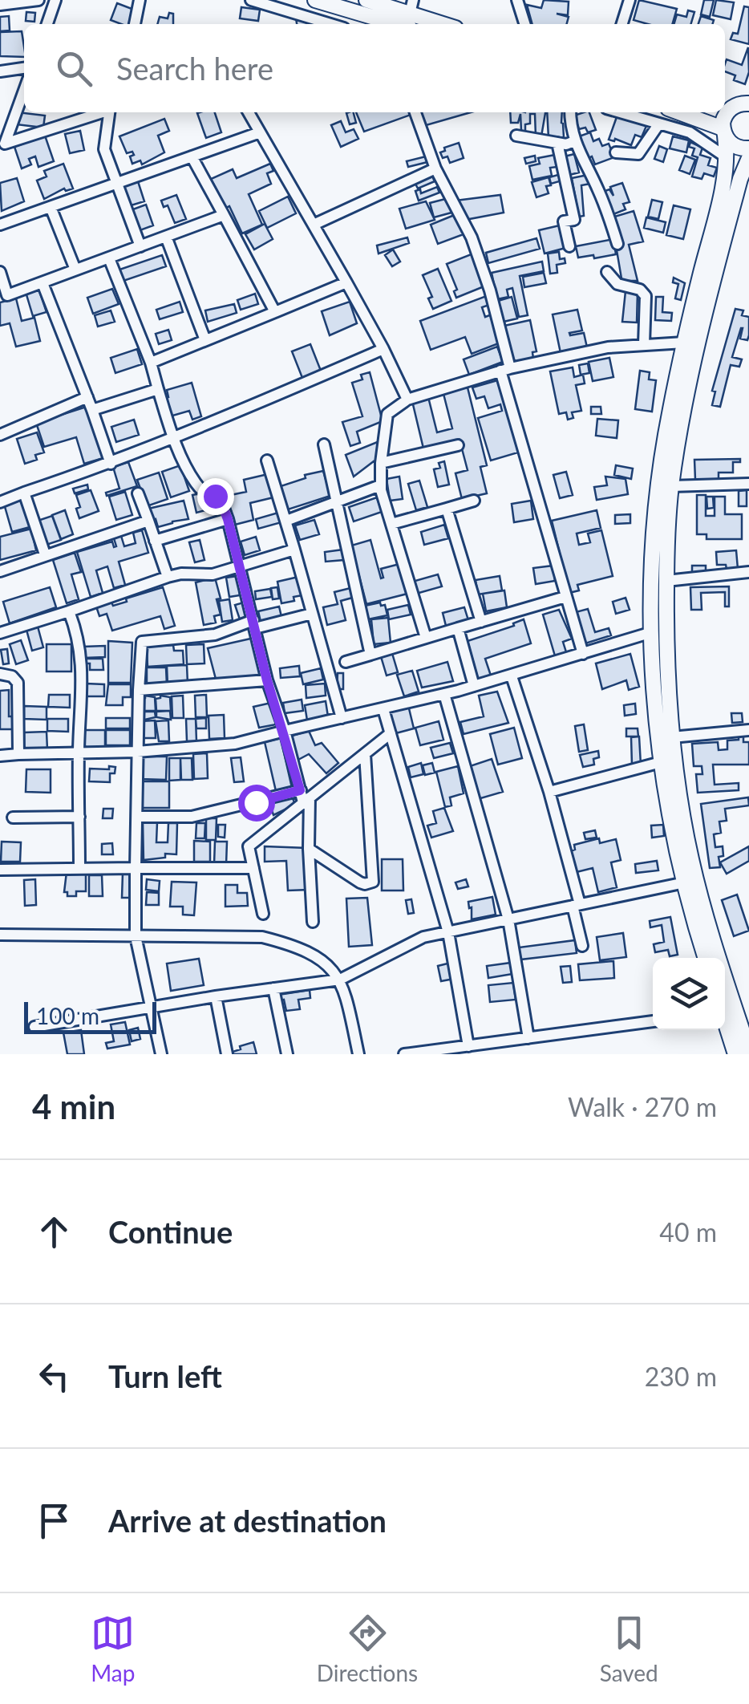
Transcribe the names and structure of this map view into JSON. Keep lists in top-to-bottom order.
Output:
{
  "scale_bar": "100 m",
  "page": {
    "search": "Search here",
    "scale": "100 m",
    "heading": ["4 min", "Walk · 270 m"],
    "list": [
      ["Continue", "40 m"],
      ["Turn left", "230 m"],
      "Arrive at destination"
    ],
    "nav": ["Map", "Directions", "Saved"]
  }
}
